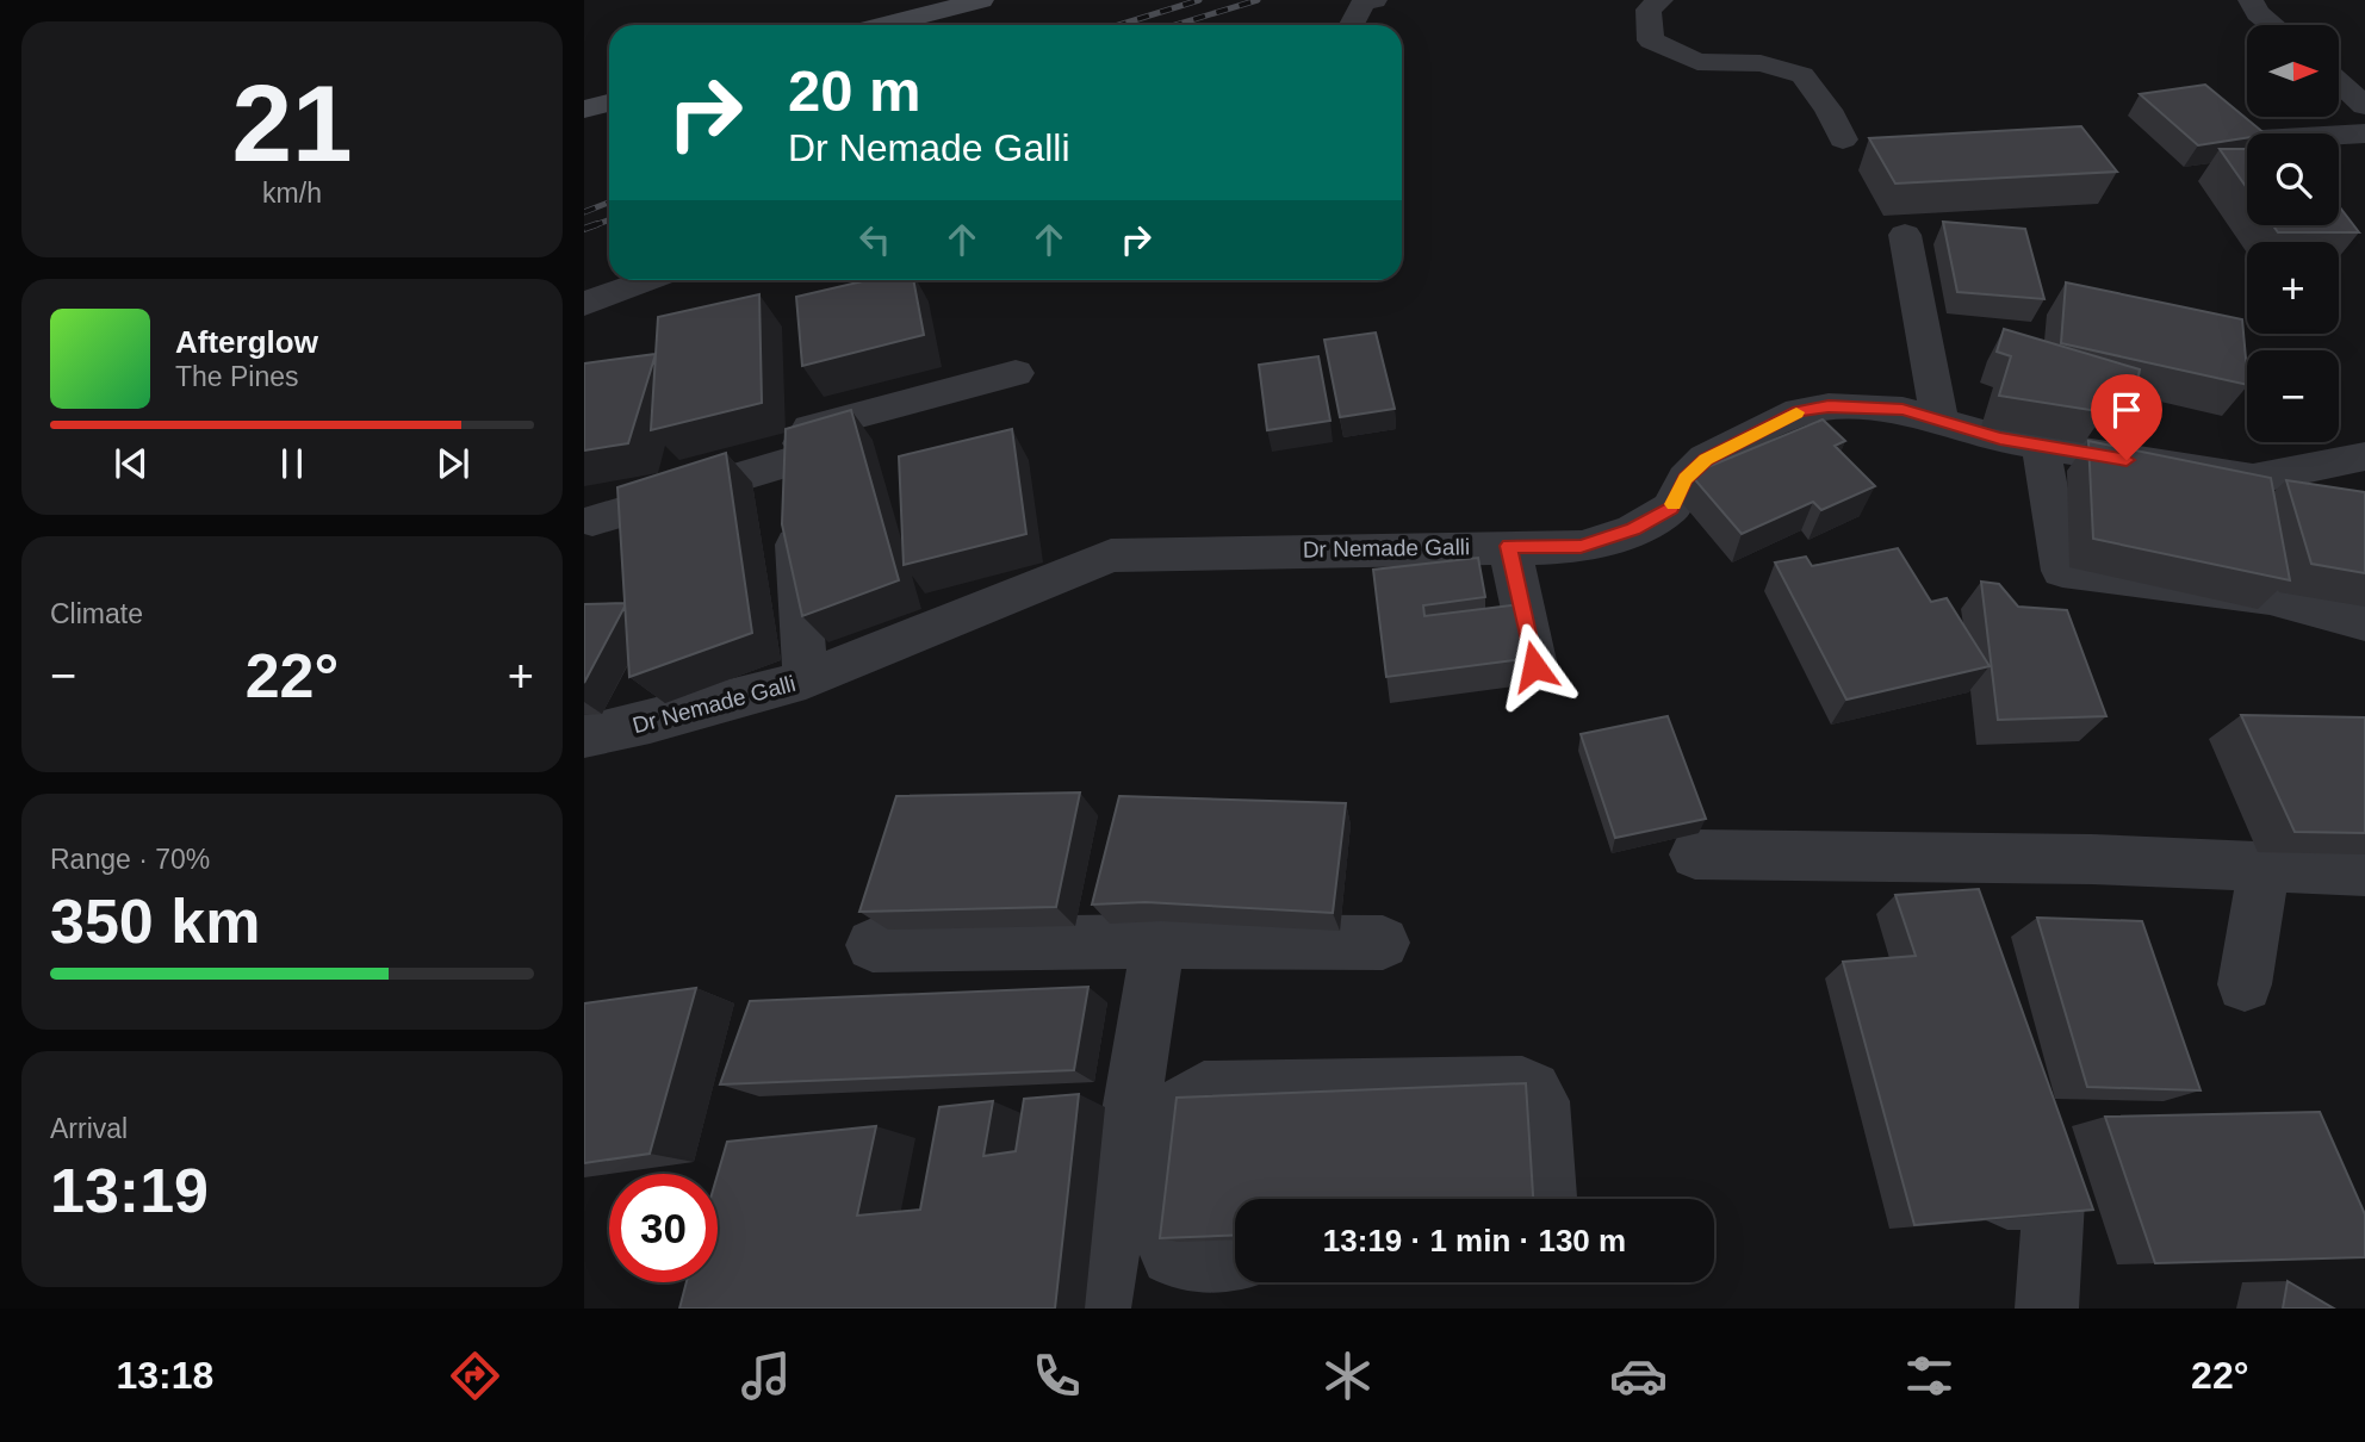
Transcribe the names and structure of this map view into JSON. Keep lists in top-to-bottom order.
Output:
{
  "streets": {
    "street": ["Dr Nemade Galli"]
  },
  "north": "right",
  "page": {
    "tile": [
      ["21", "km/h"],
      "Climate",
      ["Range · 70%", "350 km"],
      ["Arrival", "13:19"]
    ],
    "map_buttons": ["+", "−"],
    "turn": ["20 m", "Dr Nemade Galli"],
    "song": ["Afterglow", "The Pines"],
    "heat": ["−", "22°", "+"],
    "limit": "30",
    "trip": "13:19 · 1 min · 130 m",
    "tabs": ["13:18", "22°"]
  }
}
